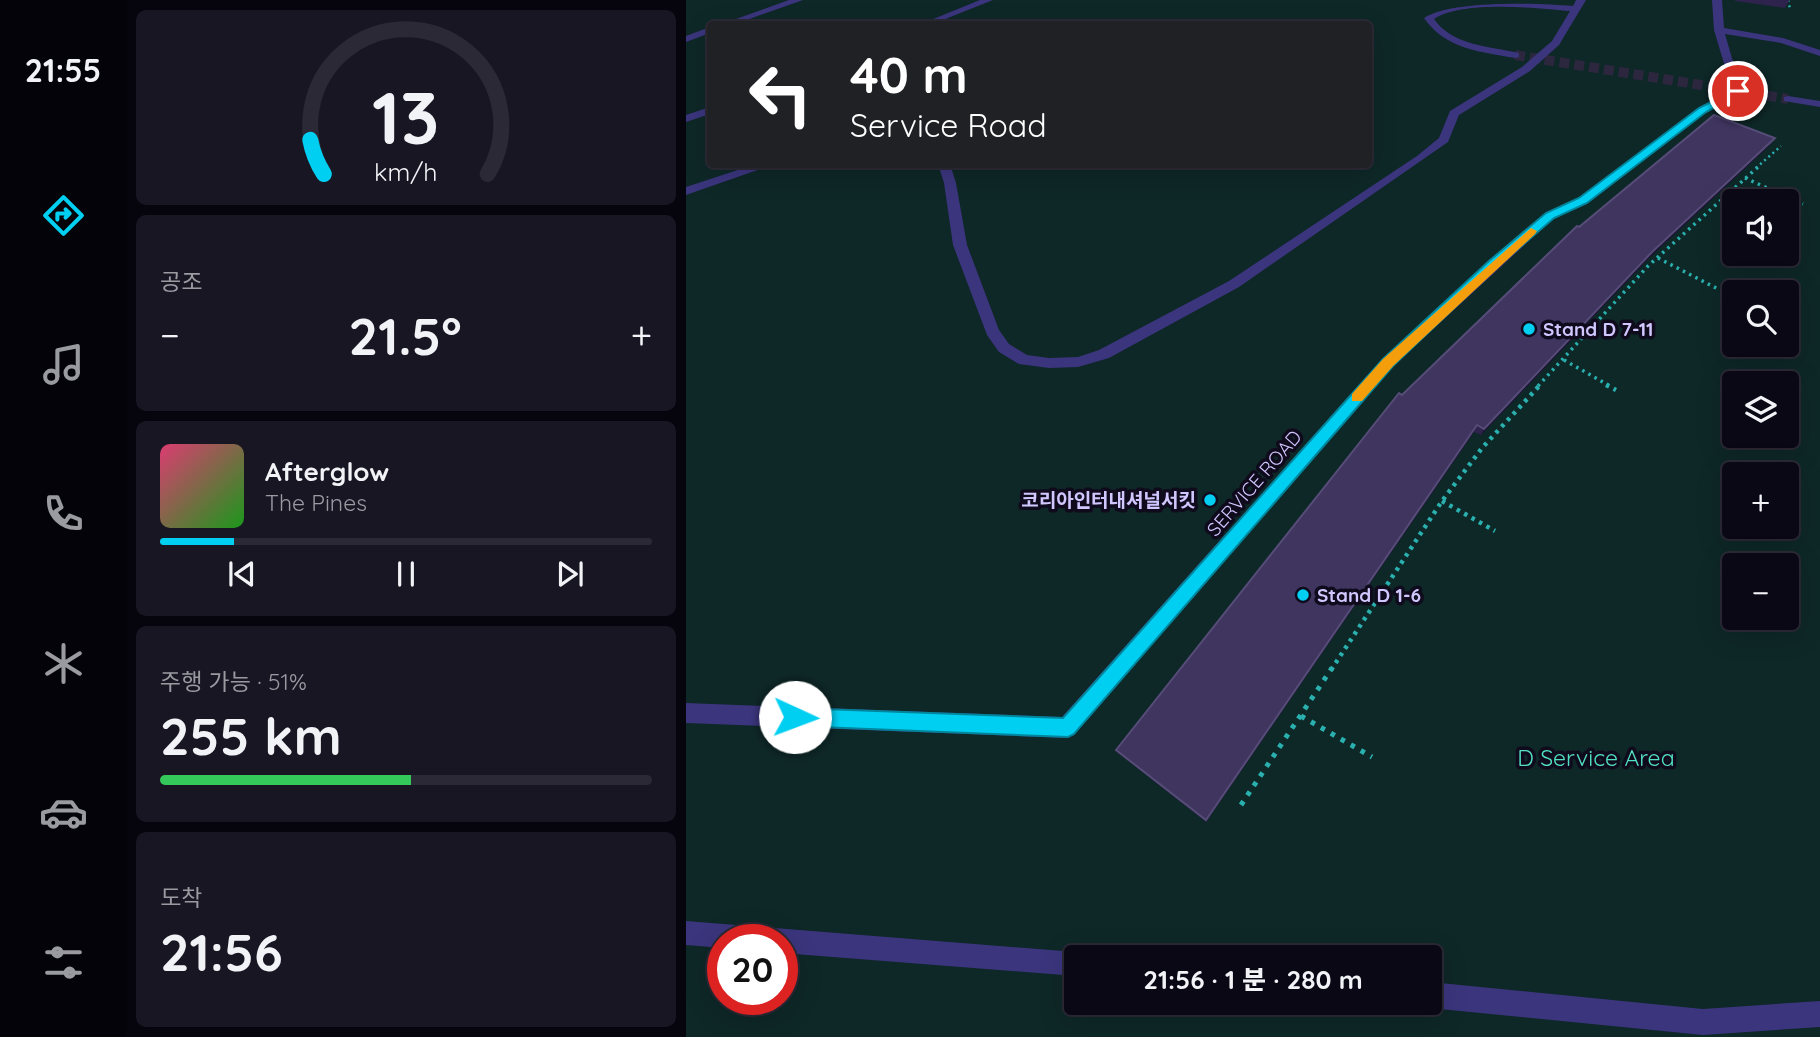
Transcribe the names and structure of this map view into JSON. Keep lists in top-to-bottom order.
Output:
{
  "streets": {
    "street": ["SERVICE ROAD"]
  },
  "parks": ["D Service Area"],
  "places": ["Stand D 7-11", "코리아인터내셔널서킷", "Stand D 1-6"],
  "page": {
    "tabs": "21:55",
    "turn": ["40 m", "Service Road"],
    "map_buttons": ["+", "−"],
    "tile": [
      "공조",
      ["주행 가능 · 51%", "255 km"],
      ["도착", "21:56"]
    ],
    "heat": ["−", "21.5°", "+"],
    "song": ["Afterglow", "The Pines"],
    "limit": "20",
    "trip": "21:56 · 1 분 · 280 m",
    "gauge": ["13", "km/h"]
  }
}
